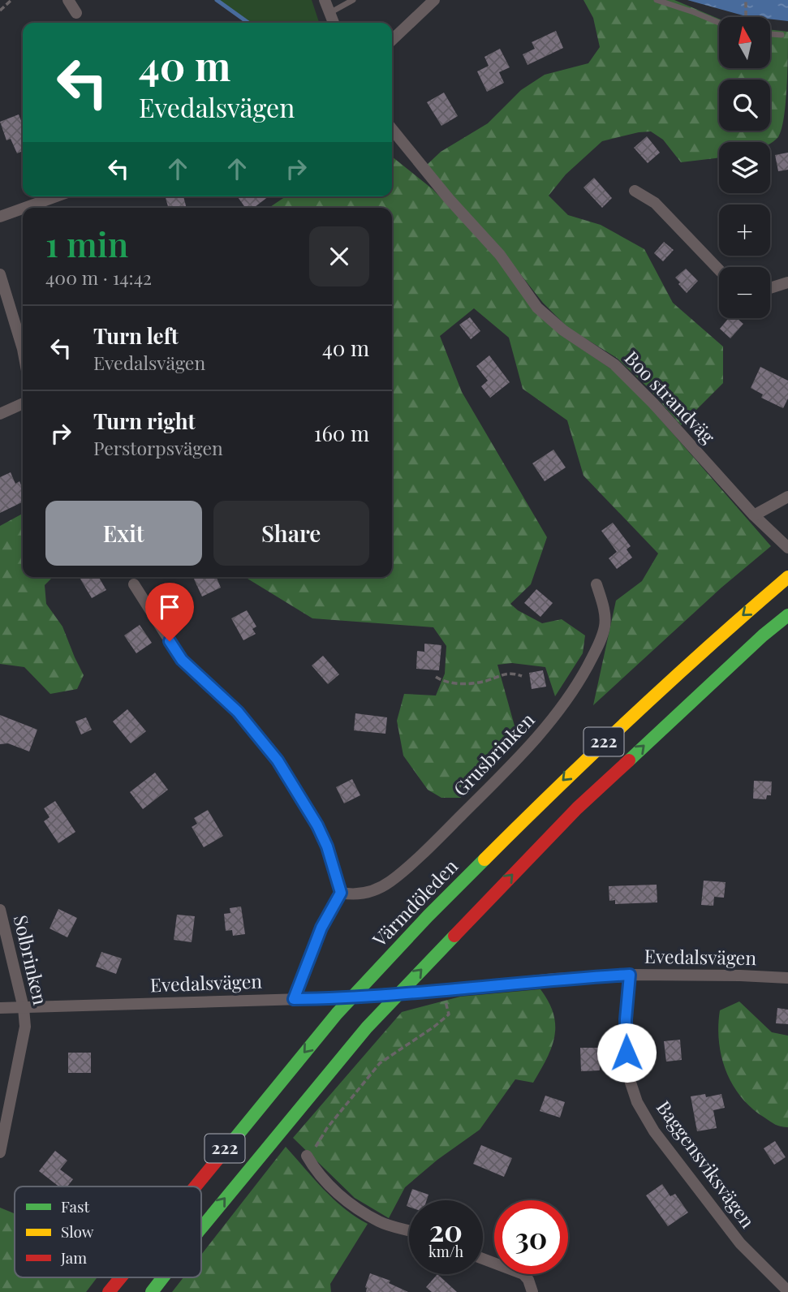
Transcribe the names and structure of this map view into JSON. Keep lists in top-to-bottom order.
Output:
{
  "streets": {
    "highway": ["222", "Värmdöleden"],
    "street": [
      "Boo strandväg",
      "Grusbrinken",
      "Evedalsvägen",
      "Solbrinken",
      "Baggensviksvägen"
    ]
  },
  "crossings": [
    ["Evedalsvägen", "Solbrinken"],
    ["Evedalsvägen", "Baggensviksvägen"]
  ],
  "legend": ["Fast", "Slow", "Jam"],
  "north": "top",
  "page": {
    "map_buttons": ["+", "−"],
    "turn": ["40 m", "Evedalsvägen"],
    "heading": ["1 min", "400 m · 14:42"],
    "list": [
      {
        "name": "Turn left",
        "note": "Evedalsvägen",
        "value": "40 m"
      },
      {
        "name": "Turn right",
        "note": "Perstorpsvägen",
        "value": "160 m"
      }
    ],
    "buttons": ["Exit", "Share"],
    "speed": "20 km/h",
    "limit": "30"
  }
}
